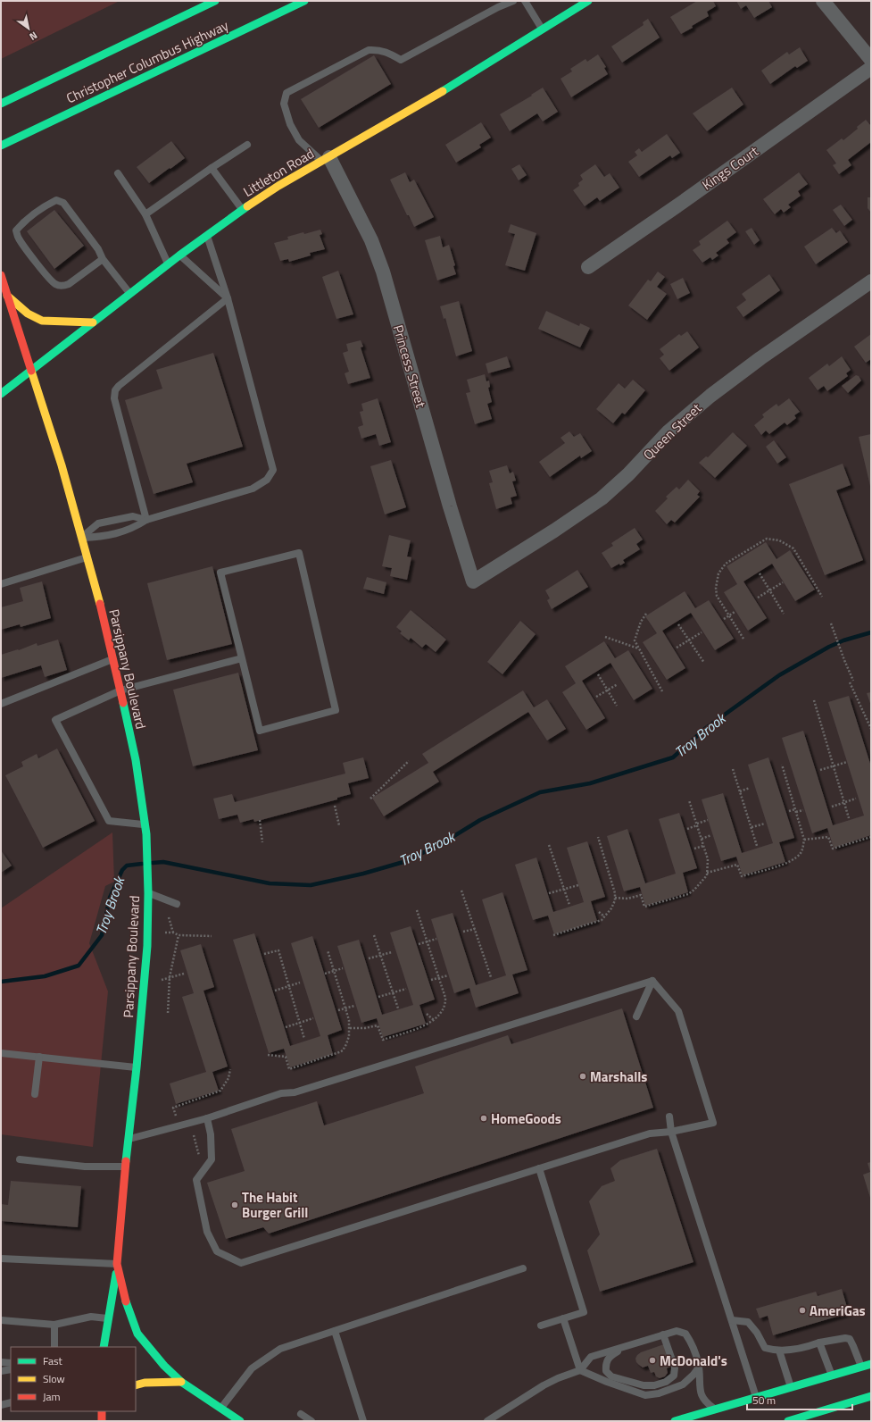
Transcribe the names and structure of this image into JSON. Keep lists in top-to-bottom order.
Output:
{
  "streets": {
    "main road": ["Christopher Columbus Highway", "Littleton Road", "Parsippany Boulevard"],
    "street": ["Kings Court", "Princess Street", "Queen Street"]
  },
  "crossings": [
    ["Littleton Road", "Princess Street"],
    ["Littleton Road", "Parsippany Boulevard"],
    ["Princess Street", "Queen Street"]
  ],
  "water": ["Troy Brook"],
  "places": [
    "Marshalls",
    "HomeGoods",
    "The Habit Burger Grill",
    "AmeriGas",
    "McDonald's"
  ],
  "legend": ["Fast", "Slow", "Jam"],
  "scale_bar": "50 m",
  "north": "bottom right"
}
